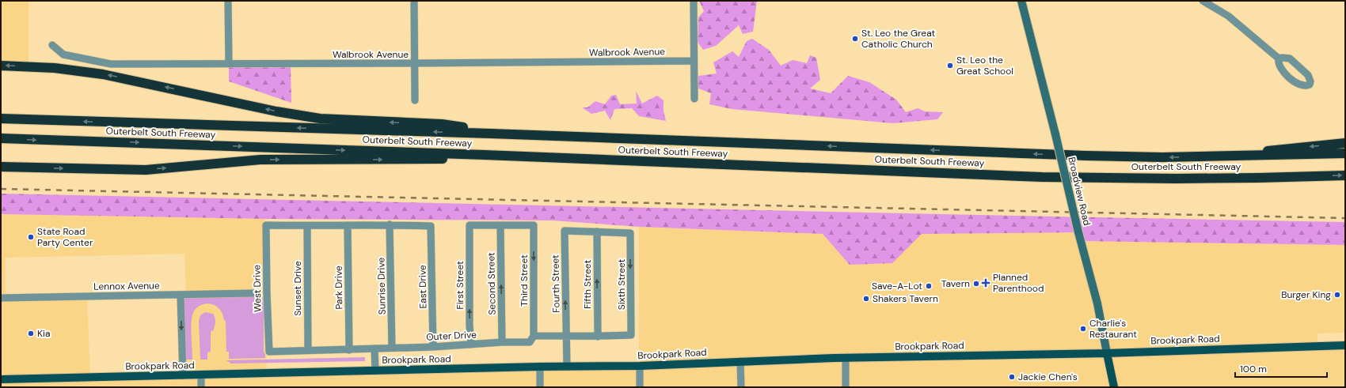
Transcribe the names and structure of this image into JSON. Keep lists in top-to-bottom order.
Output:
{
  "streets": {
    "highway": ["Outerbelt South Freeway"],
    "main road": ["Broadview Road", "Brookpark Road"],
    "street": [
      "Walbrook Avenue",
      "Third Street",
      "Second Street",
      "Fourth Street",
      "Fifth Street",
      "Sixth Street",
      "First Street",
      "Lennox Avenue",
      "Sunrise Drive",
      "East Drive",
      "Park Drive",
      "West Drive",
      "Sunset Drive",
      "Outer Drive"
    ]
  },
  "crossings": [
    ["Broadview Road", "Brookpark Road"],
    ["Third Street", "Second Street"],
    ["Third Street", "First Street"],
    ["Third Street", "Outer Drive"],
    ["Second Street", "First Street"],
    ["Second Street", "Outer Drive"],
    ["Fourth Street", "Fifth Street"],
    ["Fourth Street", "Sixth Street"],
    ["Fourth Street", "Outer Drive"],
    ["Fourth Street", "Brookpark Road"],
    ["Fifth Street", "Sixth Street"],
    ["Fifth Street", "Outer Drive"],
    ["Sixth Street", "Outer Drive"],
    ["First Street", "Outer Drive"],
    ["Sunrise Drive", "East Drive"],
    ["Sunrise Drive", "Outer Drive"],
    ["East Drive", "Outer Drive"],
    ["Park Drive", "Outer Drive"],
    ["West Drive", "Sunset Drive"],
    ["West Drive", "Outer Drive"],
    ["Sunset Drive", "Outer Drive"]
  ],
  "one_way": [
    "Third Street",
    "Second Street",
    "Fifth Street",
    "Sixth Street",
    "First Street"
  ],
  "places": {
    "other": [
      "St. Leo the Great Catholic Church",
      "St. Leo the Great School",
      "State Road Party Center",
      "Tavern",
      "Save-A-Lot",
      "Burger King",
      "Shakers Tavern",
      "Charlie's Restaurant",
      "Kia",
      "Jackie Chen's"
    ],
    "health": ["Planned Parenthood"]
  },
  "scale_bar": "100 m"
}
